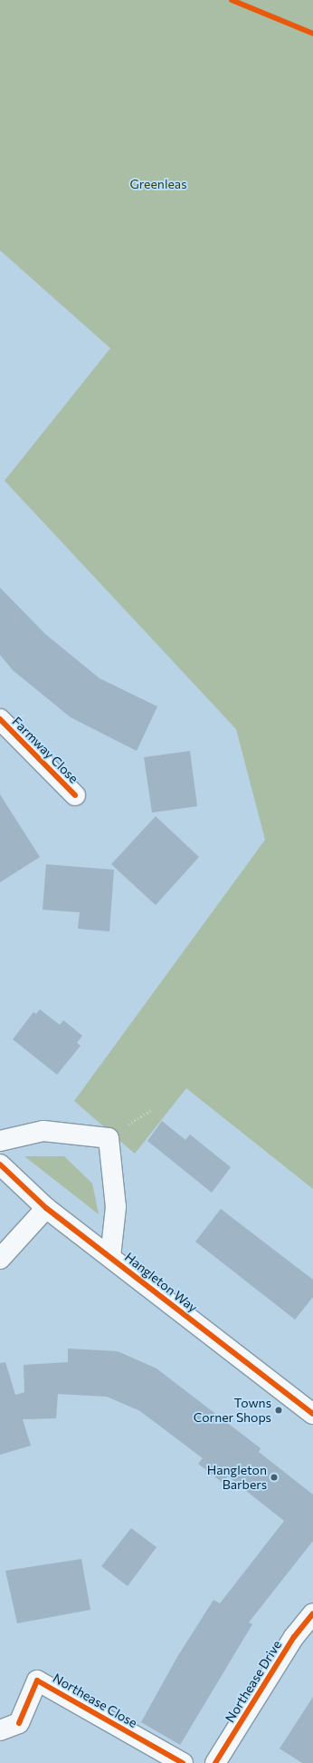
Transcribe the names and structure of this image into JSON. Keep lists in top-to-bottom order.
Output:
{
  "streets": {
    "street": [
      "Farmway Close",
      "Hangleton Way",
      "Northease Drive",
      "Northease Close"
    ]
  },
  "parks": ["Greenleas"],
  "places": ["Towns Corner Shops", "Hangleton Barbers"]
}
